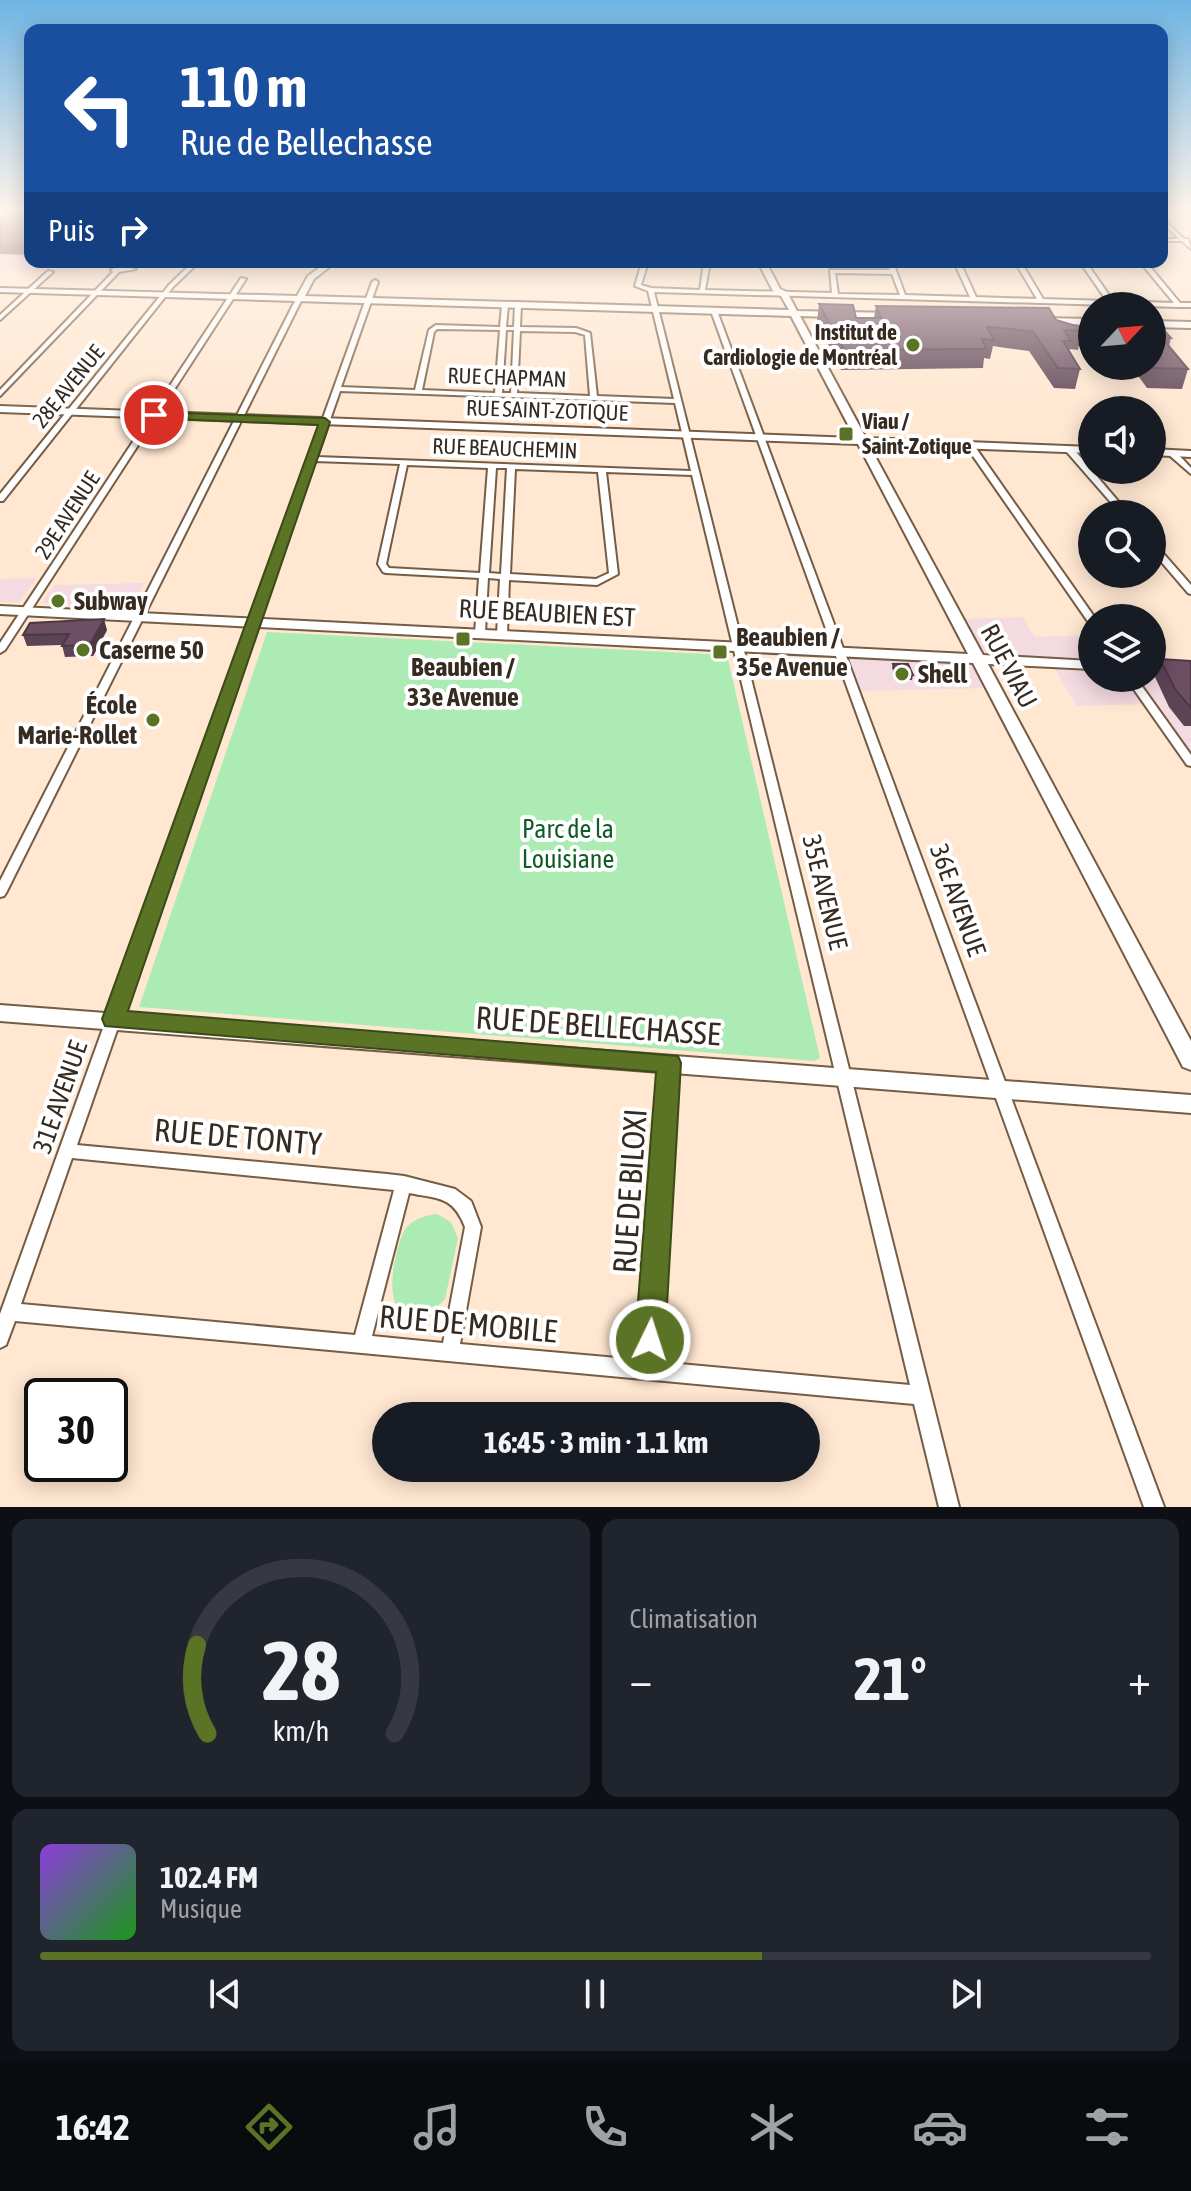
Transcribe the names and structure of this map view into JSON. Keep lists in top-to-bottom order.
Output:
{
  "streets": {
    "street": [
      "RUE CHAPMAN",
      "28E AVENUE",
      "RUE SAINT-ZOTIQUE",
      "RUE BEAUCHEMIN",
      "29E AVENUE",
      "RUE BEAUBIEN EST",
      "RUE VIAU",
      "35E AVENUE",
      "36E AVENUE",
      "RUE DE BELLECHASSE",
      "31E AVENUE",
      "RUE DE TONTY",
      "RUE DE BILOXI",
      "RUE DE MOBILE"
    ]
  },
  "crossings": [
    ["RUE CHAPMAN", "35E AVENUE"],
    ["RUE CHAPMAN", "31E AVENUE"],
    ["28E AVENUE", "RUE SAINT-ZOTIQUE"],
    ["RUE SAINT-ZOTIQUE", "29E AVENUE"],
    ["RUE SAINT-ZOTIQUE", "RUE VIAU"],
    ["RUE SAINT-ZOTIQUE", "35E AVENUE"],
    ["RUE SAINT-ZOTIQUE", "36E AVENUE"],
    ["RUE SAINT-ZOTIQUE", "31E AVENUE"],
    ["RUE BEAUCHEMIN", "35E AVENUE"],
    ["RUE BEAUCHEMIN", "31E AVENUE"],
    ["29E AVENUE", "RUE BEAUBIEN EST"],
    ["RUE BEAUBIEN EST", "RUE VIAU"],
    ["RUE BEAUBIEN EST", "35E AVENUE"],
    ["RUE BEAUBIEN EST", "36E AVENUE"],
    ["RUE BEAUBIEN EST", "31E AVENUE"],
    ["35E AVENUE", "RUE DE BELLECHASSE"],
    ["35E AVENUE", "RUE DE MOBILE"],
    ["36E AVENUE", "RUE DE BELLECHASSE"],
    ["RUE DE BELLECHASSE", "31E AVENUE"],
    ["RUE DE BELLECHASSE", "RUE DE BILOXI"],
    ["31E AVENUE", "RUE DE TONTY"],
    ["31E AVENUE", "RUE DE MOBILE"],
    ["RUE DE TONTY", "RUE DE MOBILE"],
    ["RUE DE BILOXI", "RUE DE MOBILE"]
  ],
  "parks": ["Parc de la Louisiane"],
  "places": {
    "other": [
      "Institut de Cardiologie de Montréal",
      "Subway",
      "Caserne 50",
      "Shell",
      "École Marie-Rollet"
    ],
    "transit": ["Viau / Saint-Zotique", "Beaubien / 33e Avenue", "Beaubien / 35e Avenue"]
  },
  "north": "top right",
  "page": {
    "turn": ["110 m", "Rue de Bellechasse"],
    "then": "Puis",
    "limit": "30",
    "trip": "16:45 · 3 min · 1.1 km",
    "tile": "Climatisation",
    "heat": ["−", "21°", "+"],
    "song": ["102.4 FM", "Musique"],
    "tabs": "16:42",
    "gauge": ["28", "km/h"]
  }
}
